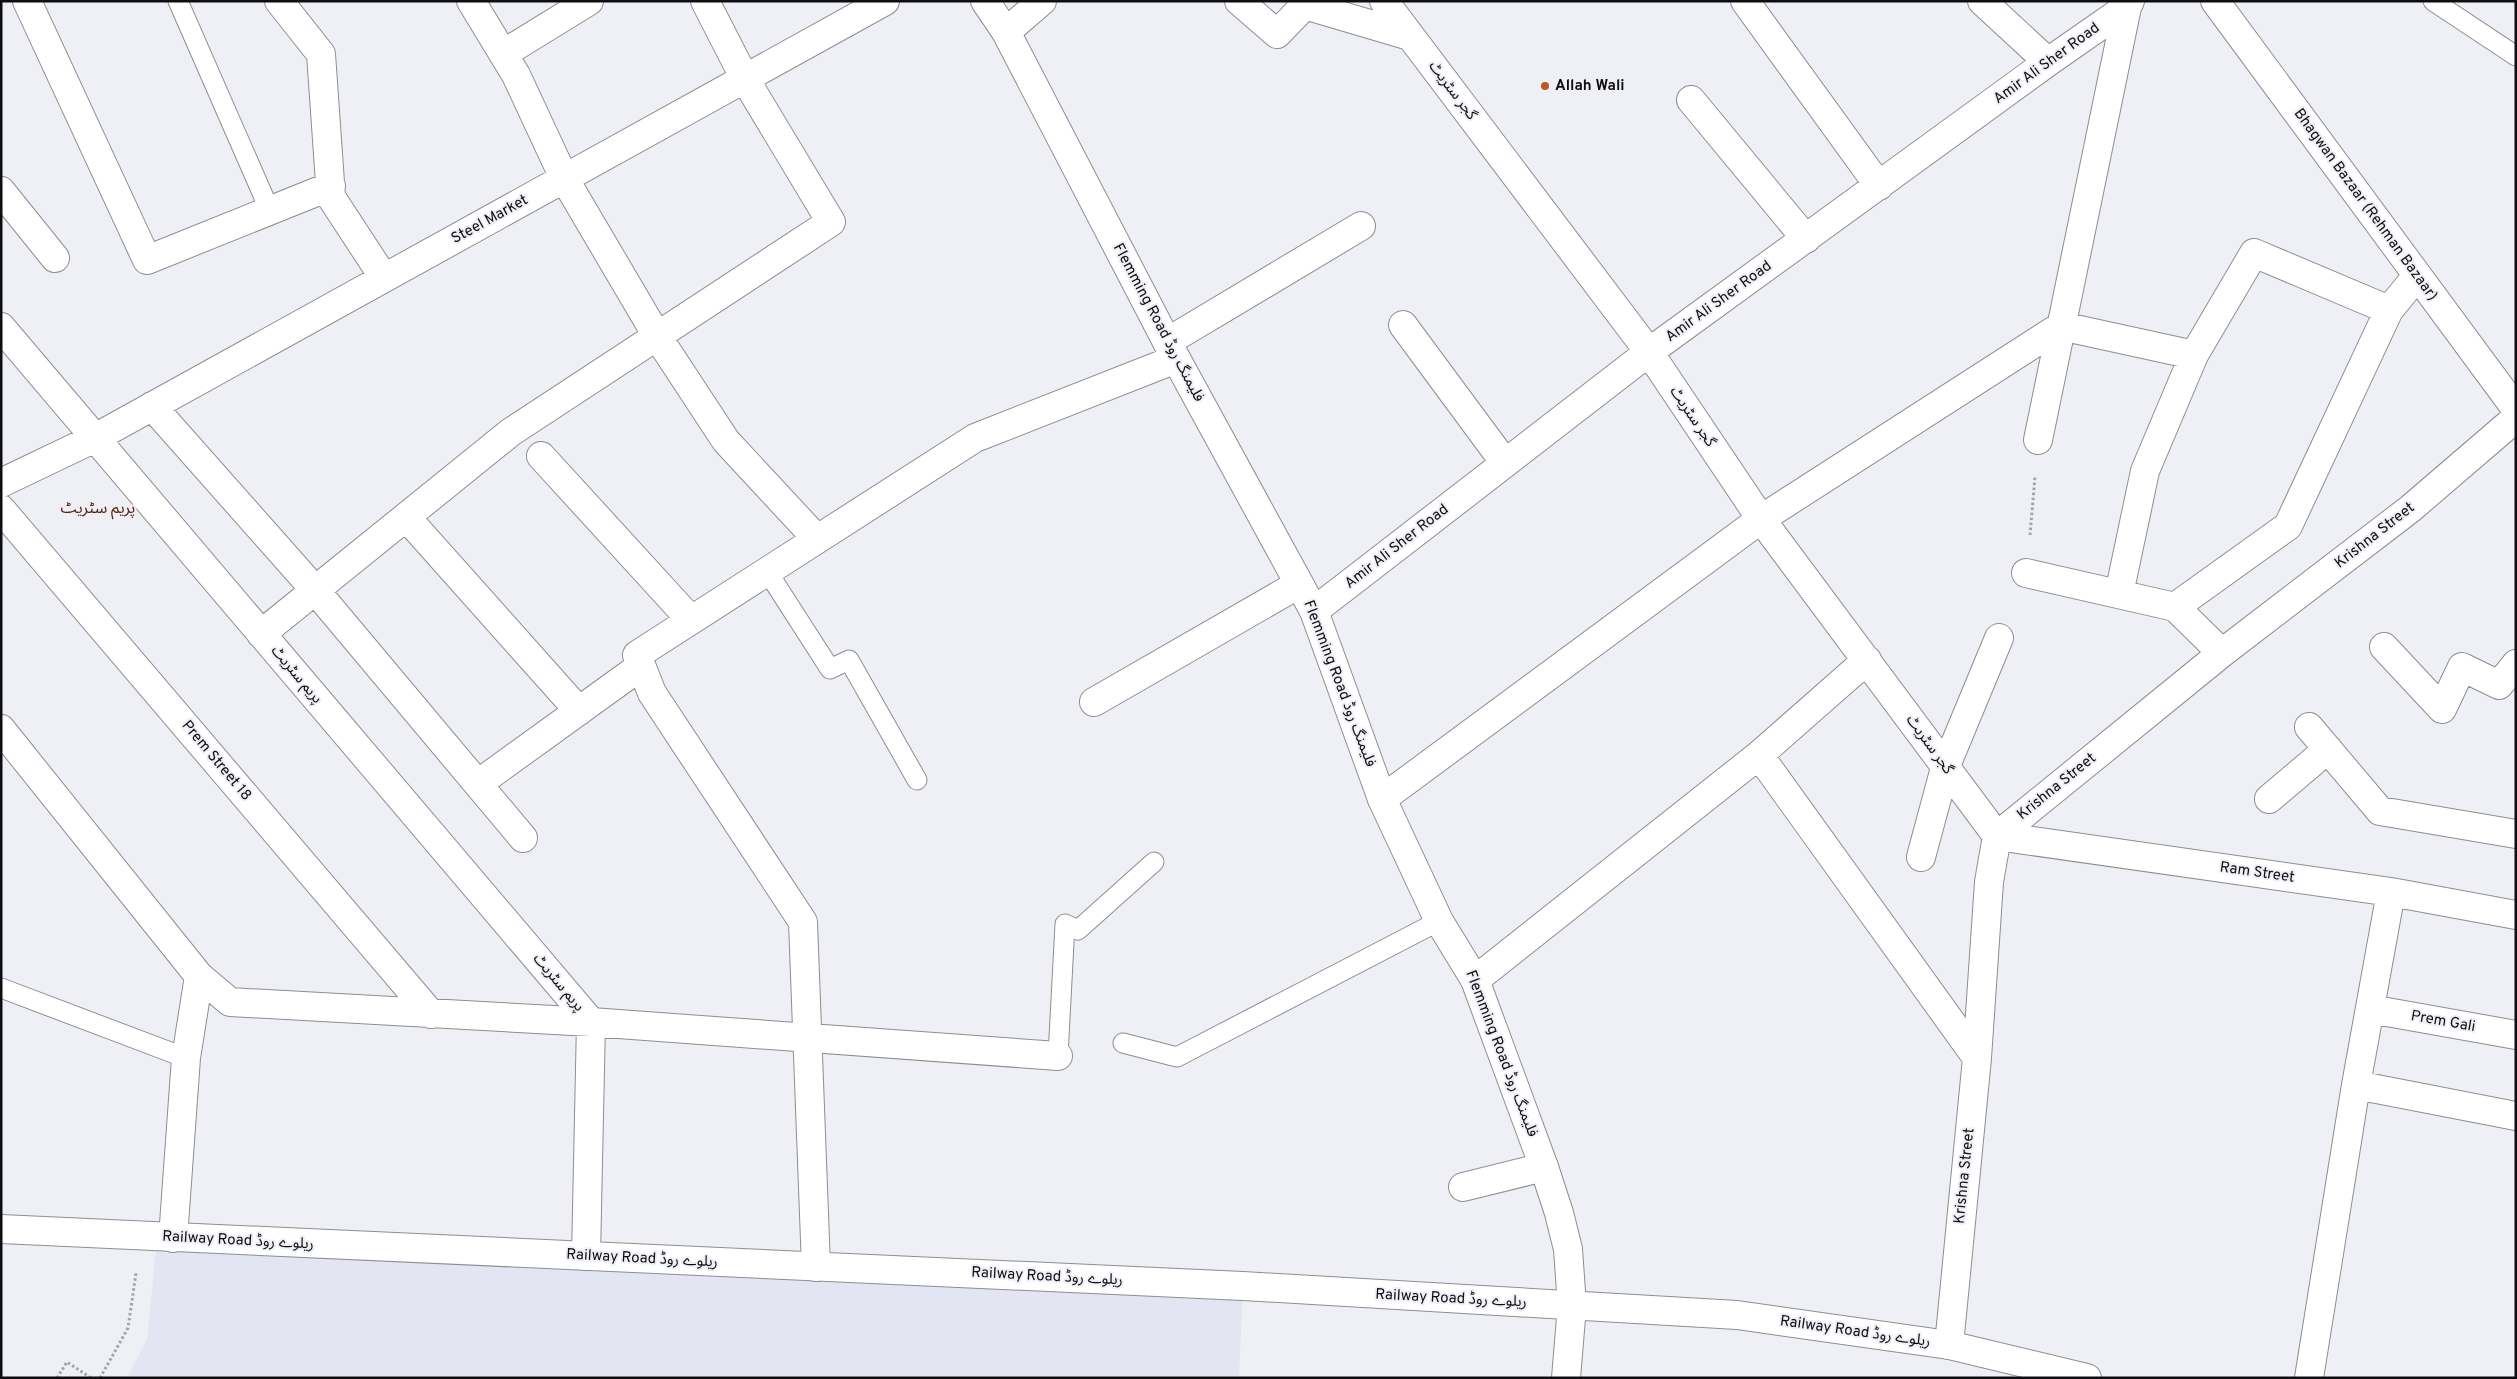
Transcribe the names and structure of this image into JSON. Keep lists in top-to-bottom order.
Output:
{
  "streets": {
    "street": [
      "Amir Ali Sher Road",
      "گجر سٹریٹ",
      "Bhagwan Bazaar (Rehman Bazaar)",
      "Steel Market",
      "Flemming Road فلیمنگ روڈ",
      "Krishna Street",
      "پریم سٹریٹ",
      "Prem Street 18",
      "Ram Street",
      "Prem Gali",
      "Railway Road ریلوے روڈ"
    ]
  },
  "crossings": [
    ["Amir Ali Sher Road", "گجر سٹریٹ"],
    ["Amir Ali Sher Road", "Flemming Road فلیمنگ روڈ"],
    ["گجر سٹریٹ", "Krishna Street"],
    ["گجر سٹریٹ", "Ram Street"],
    ["Steel Market", "پریم سٹریٹ"],
    ["Flemming Road فلیمنگ روڈ", "Railway Road ریلوے روڈ"],
    ["Krishna Street", "Ram Street"],
    ["Krishna Street", "Railway Road ریلوے روڈ"]
  ],
  "districts": ["پریم سٹریٹ"],
  "places": ["Allah Wali"]
}
